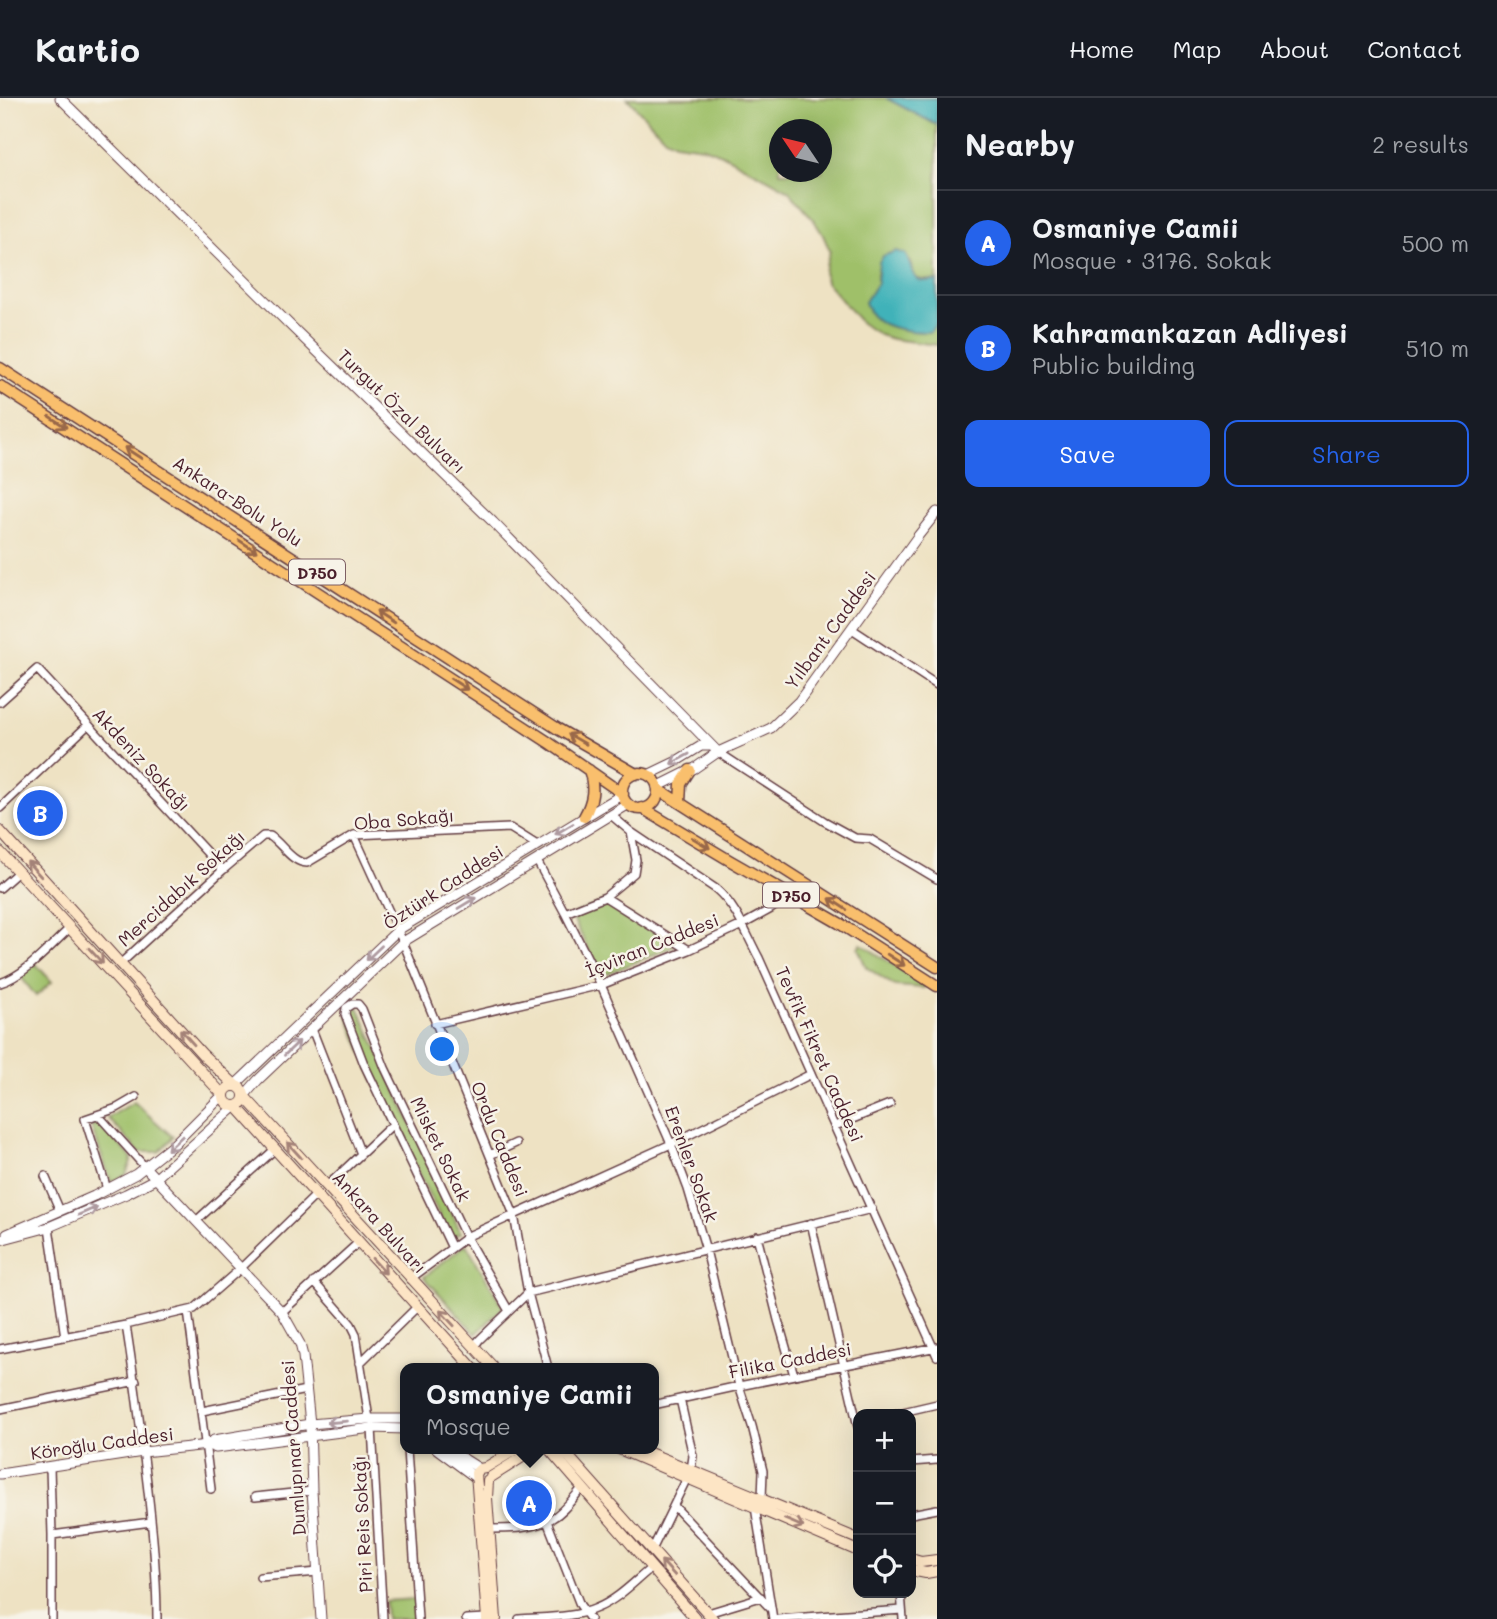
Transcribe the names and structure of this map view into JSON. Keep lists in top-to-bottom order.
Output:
{
  "streets": {
    "highway": ["Ankara-Bolu Yolu", "D750"],
    "main road": ["Ankara Bulvarı"],
    "street": [
      "Turgut Özal Bulvarı",
      "Yılbant Caddesi",
      "Akdeniz Sokağı",
      "Oba Sokağı",
      "Öztürk Caddesi",
      "Mercidabık Sokağı",
      "İçviran Caddesi",
      "Tevfik Fikret Caddesi",
      "Ordu Caddesi",
      "Misket Sokak",
      "Erenler Sokak",
      "Filika Caddesi",
      "Köroğlu Caddesi",
      "Dumlupınar Caddesi",
      "Piri Reis Sokağı"
    ]
  },
  "crossings": [
    ["Turgut Özal Bulvarı", "Yılbant Caddesi"],
    ["Ankara-Bolu Yolu", "D750"],
    ["Ankara-Bolu Yolu", "Yılbant Caddesi"],
    ["Ankara-Bolu Yolu", "Öztürk Caddesi"],
    ["D750", "Yılbant Caddesi"],
    ["D750", "Öztürk Caddesi"],
    ["D750", "İçviran Caddesi"],
    ["Yılbant Caddesi", "Öztürk Caddesi"],
    ["Akdeniz Sokağı", "Mercidabık Sokağı"],
    ["Oba Sokağı", "Öztürk Caddesi"],
    ["Oba Sokağı", "Mercidabık Sokağı"],
    ["Oba Sokağı", "Ordu Caddesi"],
    ["Öztürk Caddesi", "Tevfik Fikret Caddesi"],
    ["Öztürk Caddesi", "Ordu Caddesi"],
    ["Öztürk Caddesi", "Erenler Sokak"],
    ["Öztürk Caddesi", "Ankara Bulvarı"],
    ["Mercidabık Sokağı", "Ankara Bulvarı"],
    ["İçviran Caddesi", "Tevfik Fikret Caddesi"],
    ["İçviran Caddesi", "Ordu Caddesi"],
    ["İçviran Caddesi", "Erenler Sokak"],
    ["Tevfik Fikret Caddesi", "Filika Caddesi"],
    ["Erenler Sokak", "Filika Caddesi"],
    ["Köroğlu Caddesi", "Dumlupınar Caddesi"],
    ["Köroğlu Caddesi", "Piri Reis Sokağı"]
  ],
  "north": "top left",
  "page": {
    "header": "Kartio",
    "nav": [
      "Home",
      "Map",
      "About",
      "Contact"
    ],
    "heading": ["Nearby", "2 results"],
    "list": [
      {
        "mark": "A",
        "name": "Osmaniye Camii",
        "note": "Mosque · 3176. Sokak",
        "value": "500 m"
      },
      {
        "mark": "B",
        "name": "Kahramankazan Adliyesi",
        "note": "Public building",
        "value": "510 m"
      }
    ],
    "buttons": ["Save", "Share"],
    "pins": ["B", "A"],
    "popup": ["Osmaniye Camii", "Mosque"],
    "map_buttons": ["+", "−"]
  }
}
